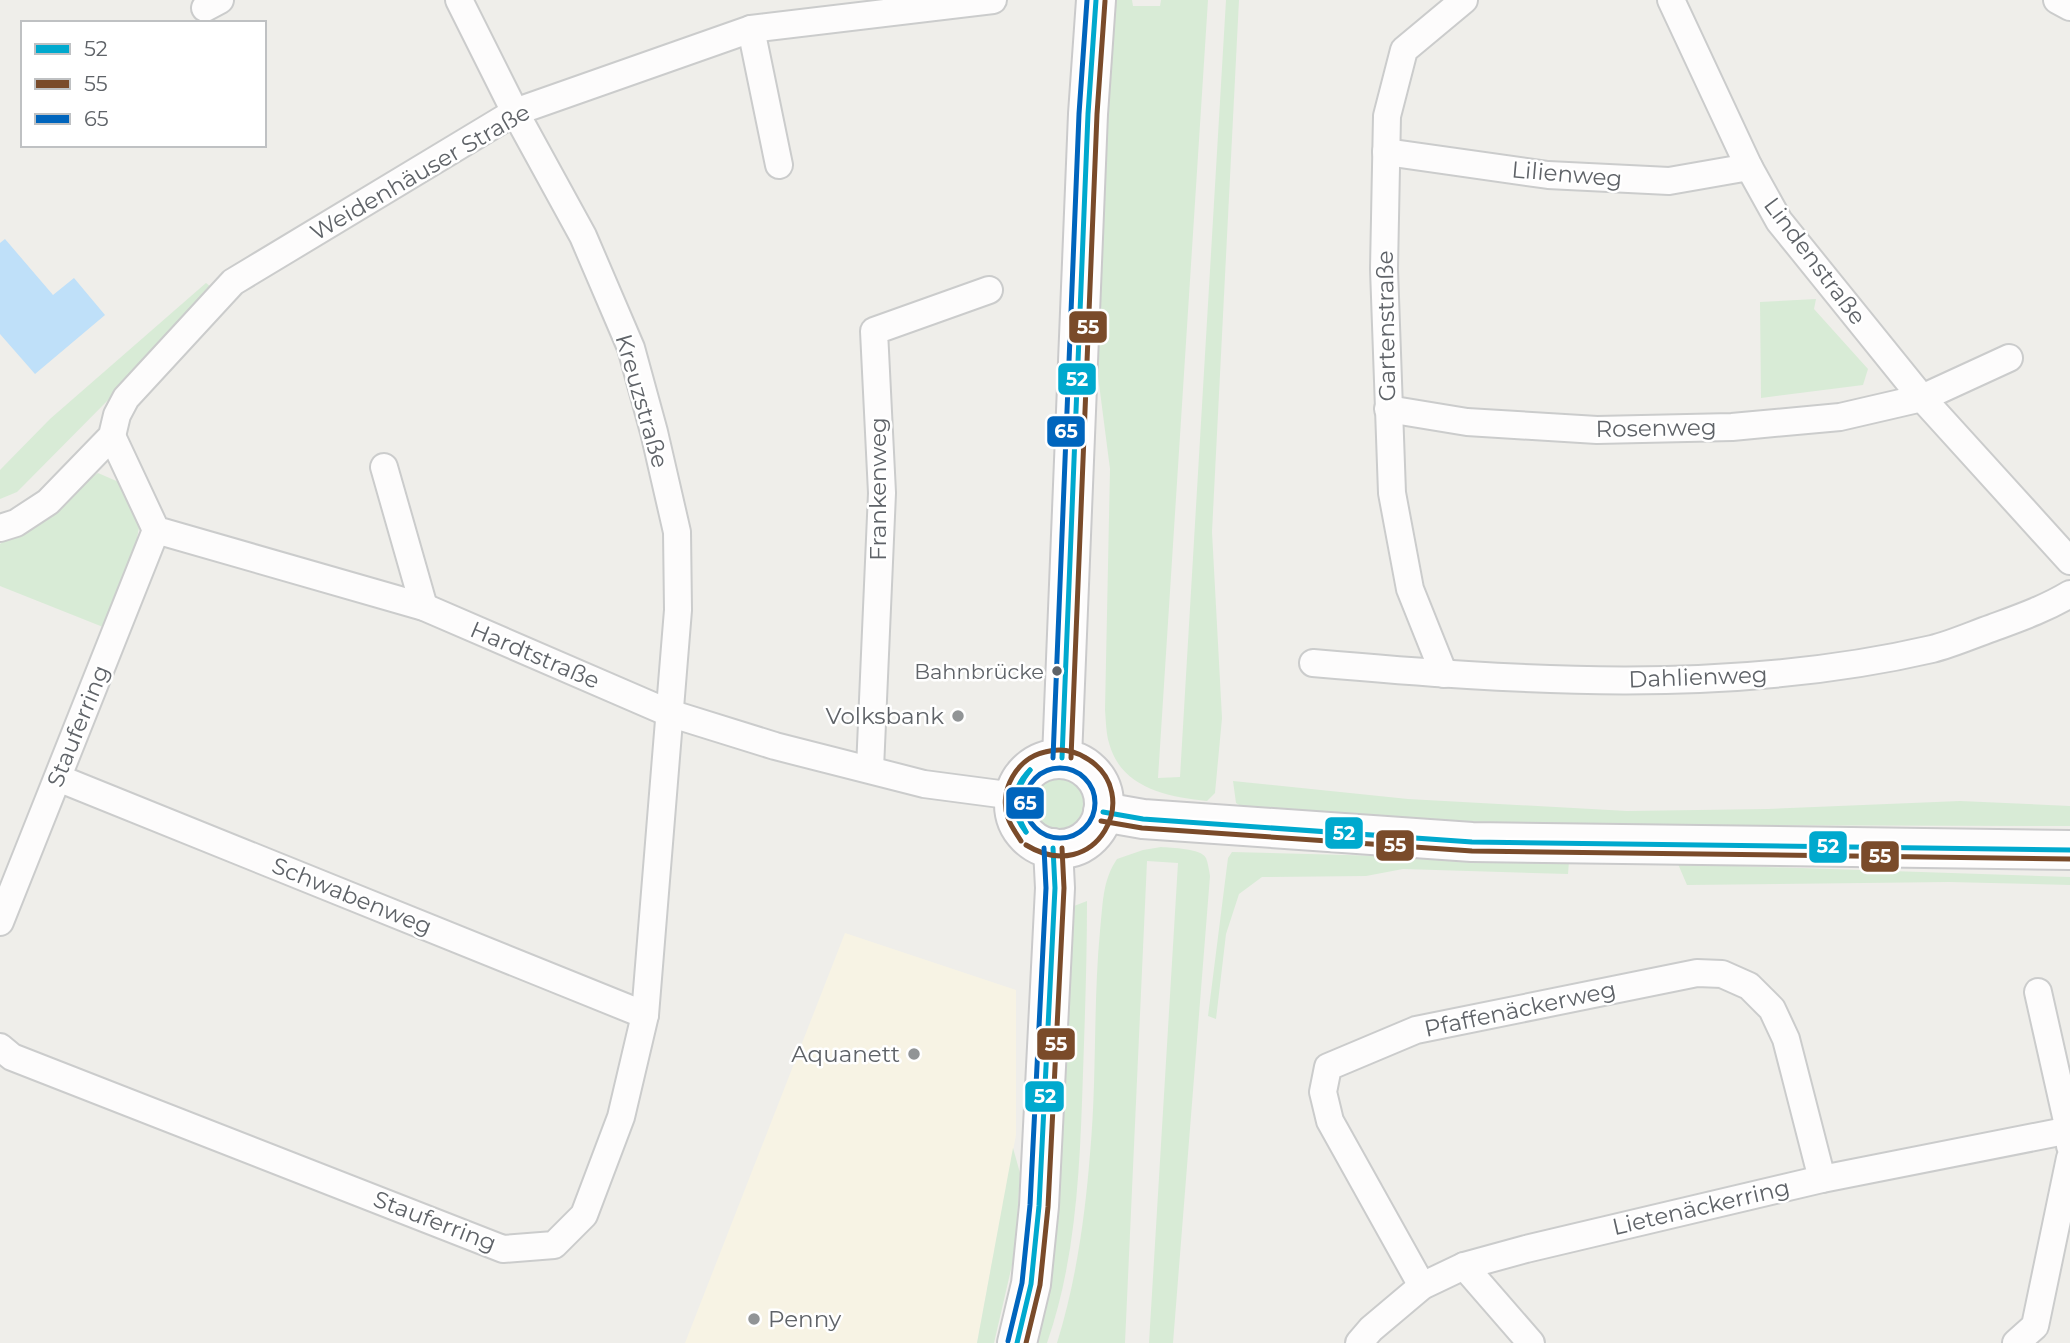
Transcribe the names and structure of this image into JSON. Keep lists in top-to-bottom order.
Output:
{
  "streets": {
    "street": [
      "Weidenhäuser Straße",
      "Lilienweg",
      "Lindenstraße",
      "Gartenstraße",
      "Kreuzstraße",
      "Rosenweg",
      "Frankenweg",
      "Hardtstraße",
      "Dahlienweg",
      "Stauferring",
      "Schwabenweg",
      "Pfaffenäckerweg",
      "Lietenäckerring"
    ]
  },
  "crossings": [
    ["Weidenhäuser Straße", "Kreuzstraße"],
    ["Lilienweg", "Lindenstraße"],
    ["Lilienweg", "Gartenstraße"],
    ["Lindenstraße", "Rosenweg"],
    ["Gartenstraße", "Rosenweg"],
    ["Gartenstraße", "Dahlienweg"],
    ["Kreuzstraße", "Hardtstraße"],
    ["Kreuzstraße", "Stauferring"],
    ["Frankenweg", "Hardtstraße"],
    ["Hardtstraße", "Stauferring"],
    ["Stauferring", "Schwabenweg"],
    ["Pfaffenäckerweg", "Lietenäckerring"]
  ],
  "places": [
    "Bahnbrücke",
    "Volksbank",
    "Aquanett",
    "Penny"
  ],
  "lines": ["transit line 52", "transit line 65", "transit line 55"],
  "legend": ["52", "55", "65"]
}
